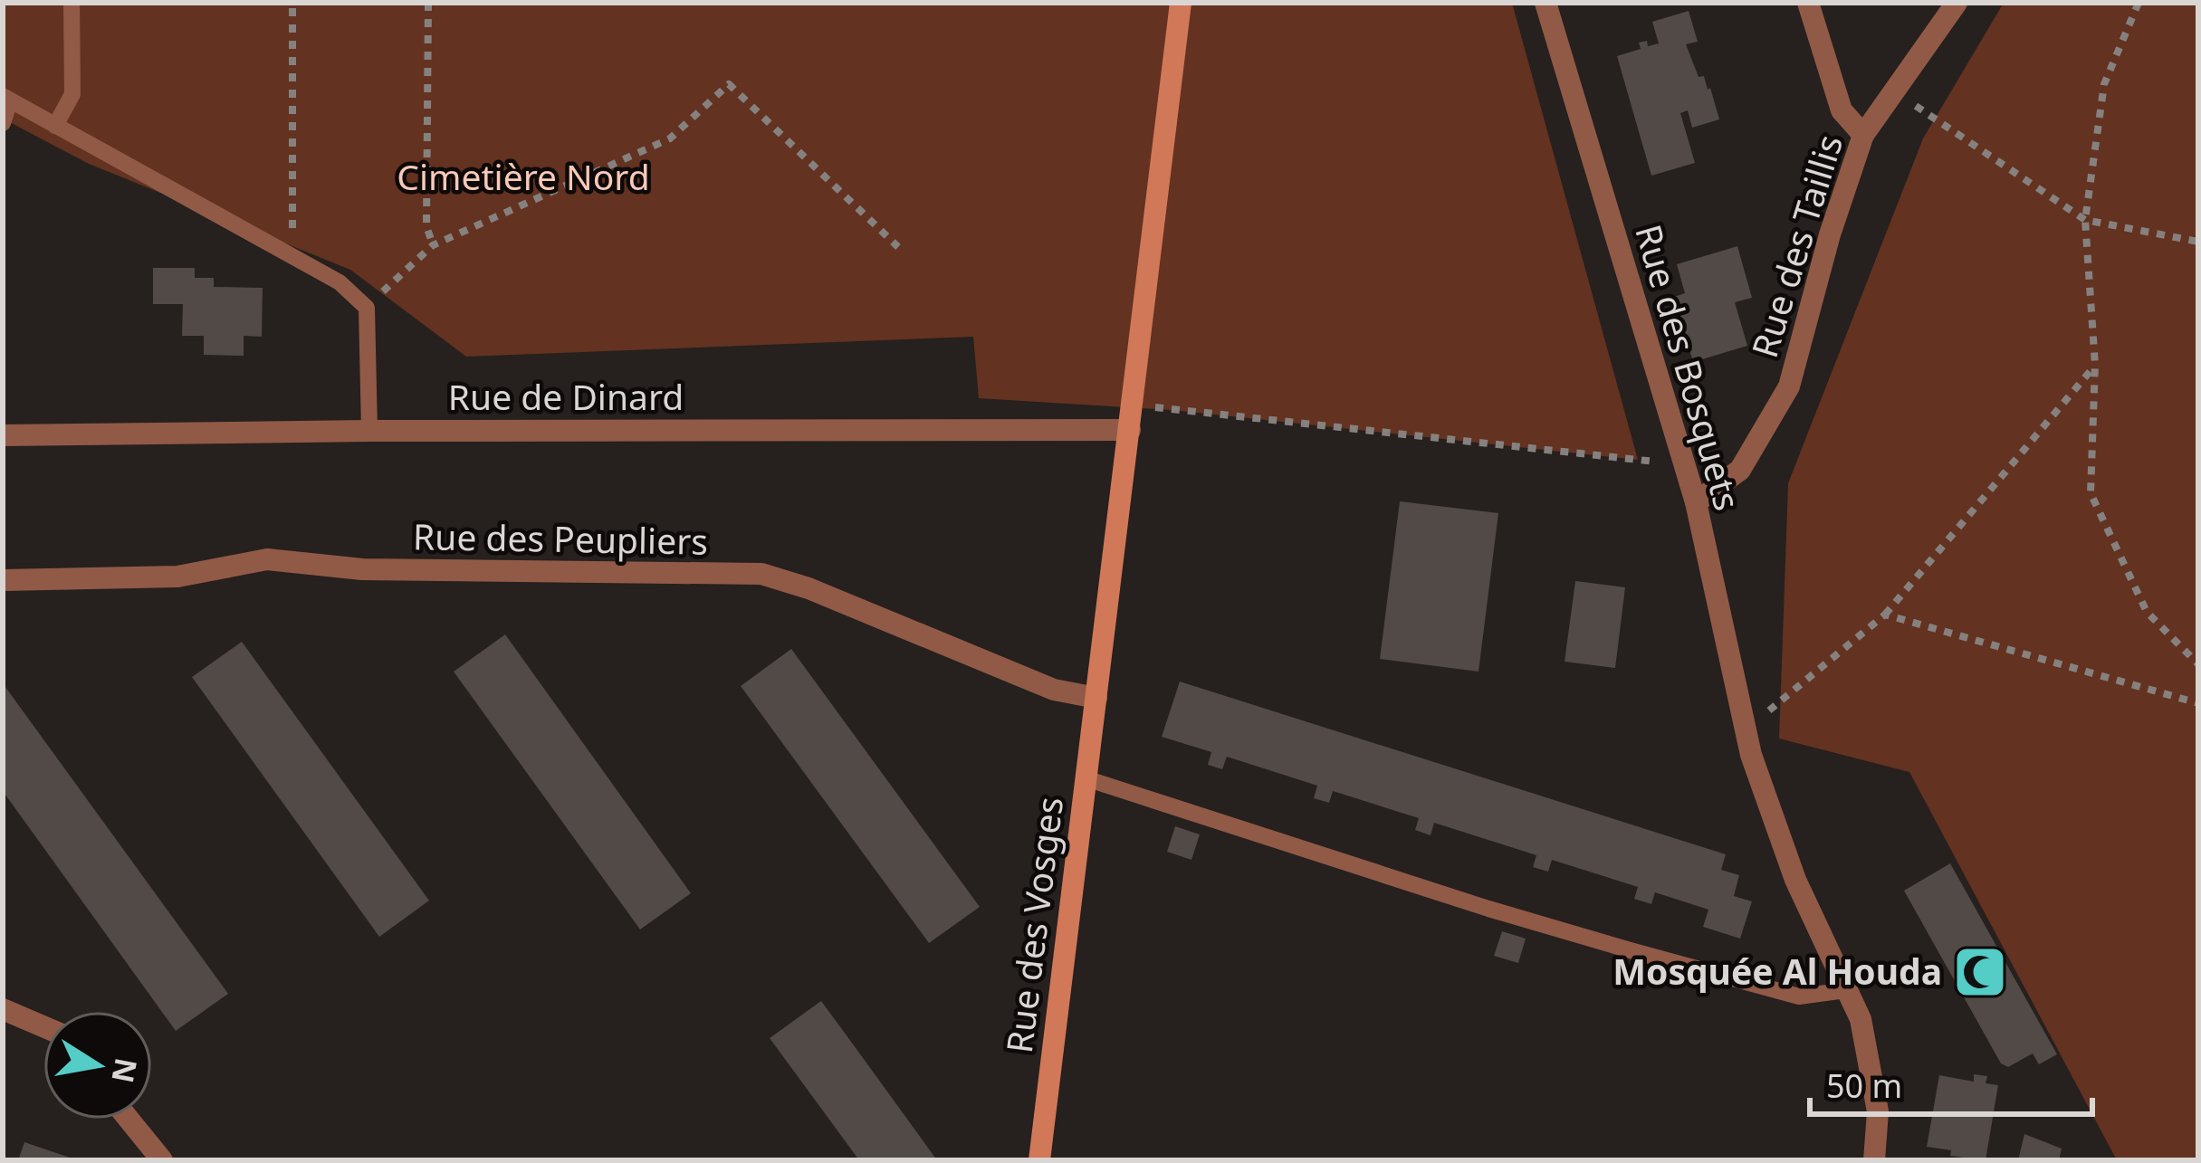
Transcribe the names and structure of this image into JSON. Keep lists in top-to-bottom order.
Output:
{
  "streets": {
    "main road": ["Rue des Vosges"],
    "street": [
      "Rue des Taillis",
      "Rue des Bosquets",
      "Rue de Dinard",
      "Rue des Peupliers"
    ]
  },
  "crossings": [
    ["Rue des Taillis", "Rue des Bosquets"],
    ["Rue de Dinard", "Rue des Vosges"],
    ["Rue des Peupliers", "Rue des Vosges"]
  ],
  "parks": ["Cimetière Nord"],
  "places": {
    "mosque": ["Mosquée Al Houda"]
  },
  "scale_bar": "50 m",
  "north": "right"
}
